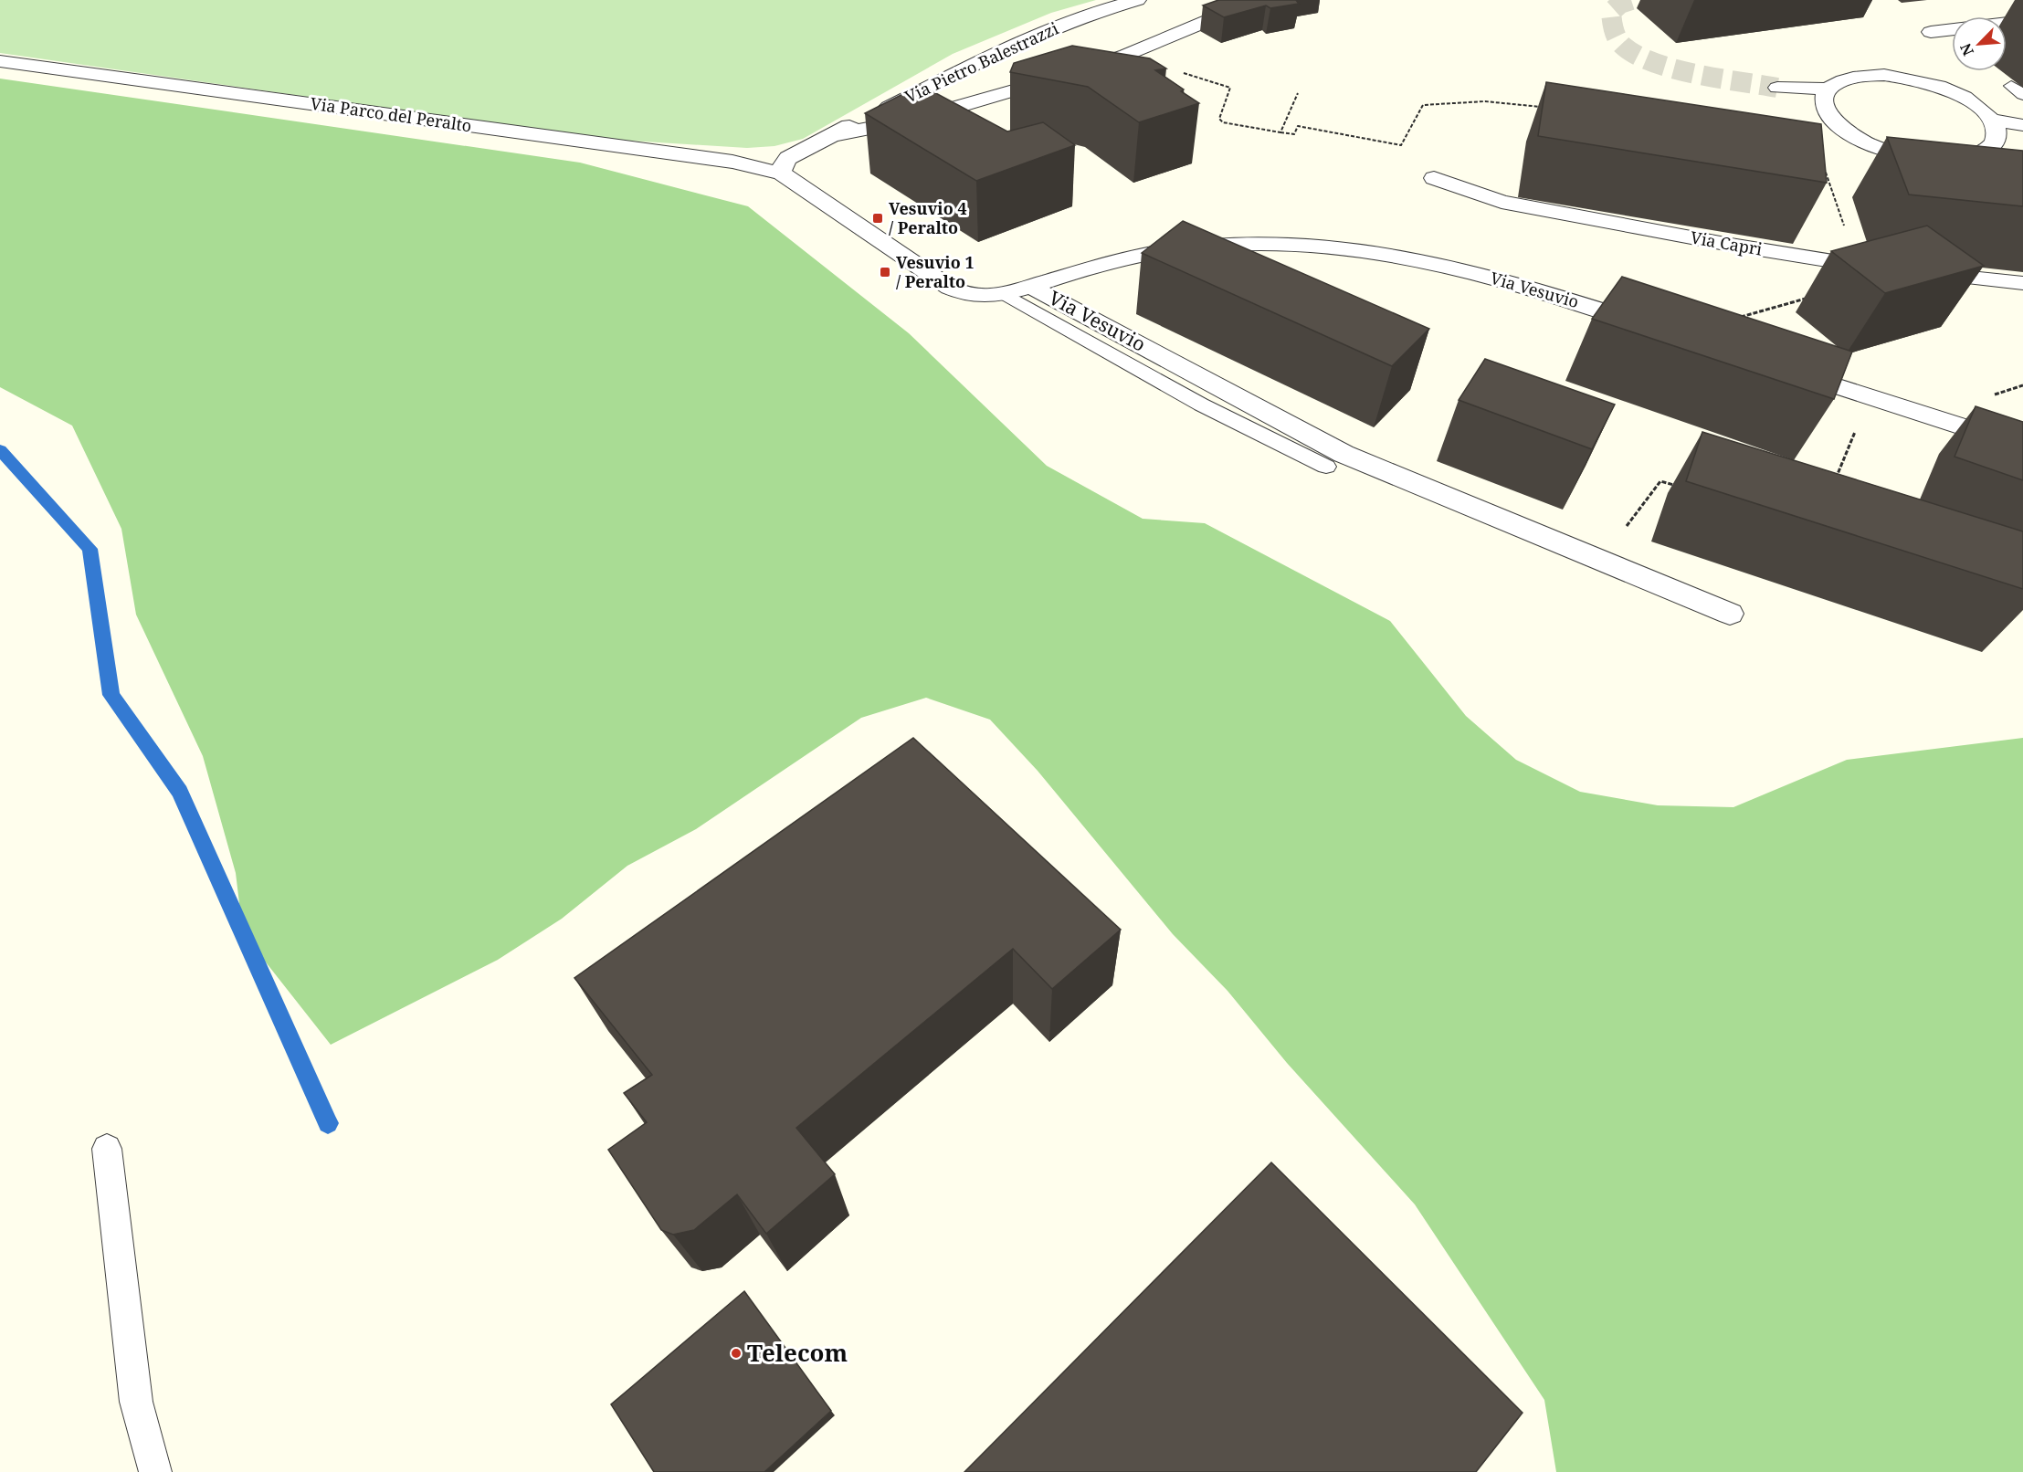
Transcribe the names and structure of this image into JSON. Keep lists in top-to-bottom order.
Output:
{
  "streets": {
    "street": [
      "Via Pietro Balestrazzi",
      "Via Parco del Peralto",
      "Via Capri",
      "Via Vesuvio"
    ]
  },
  "crossings": [
    ["Via Pietro Balestrazzi", "Via Parco del Peralto"],
    ["Via Pietro Balestrazzi", "Via Vesuvio"],
    ["Via Parco del Peralto", "Via Vesuvio"]
  ],
  "places": {
    "transit": ["Vesuvio 4 / Peralto", "Vesuvio 1 / Peralto"],
    "other": ["Telecom"]
  },
  "north": "bottom left"
}
